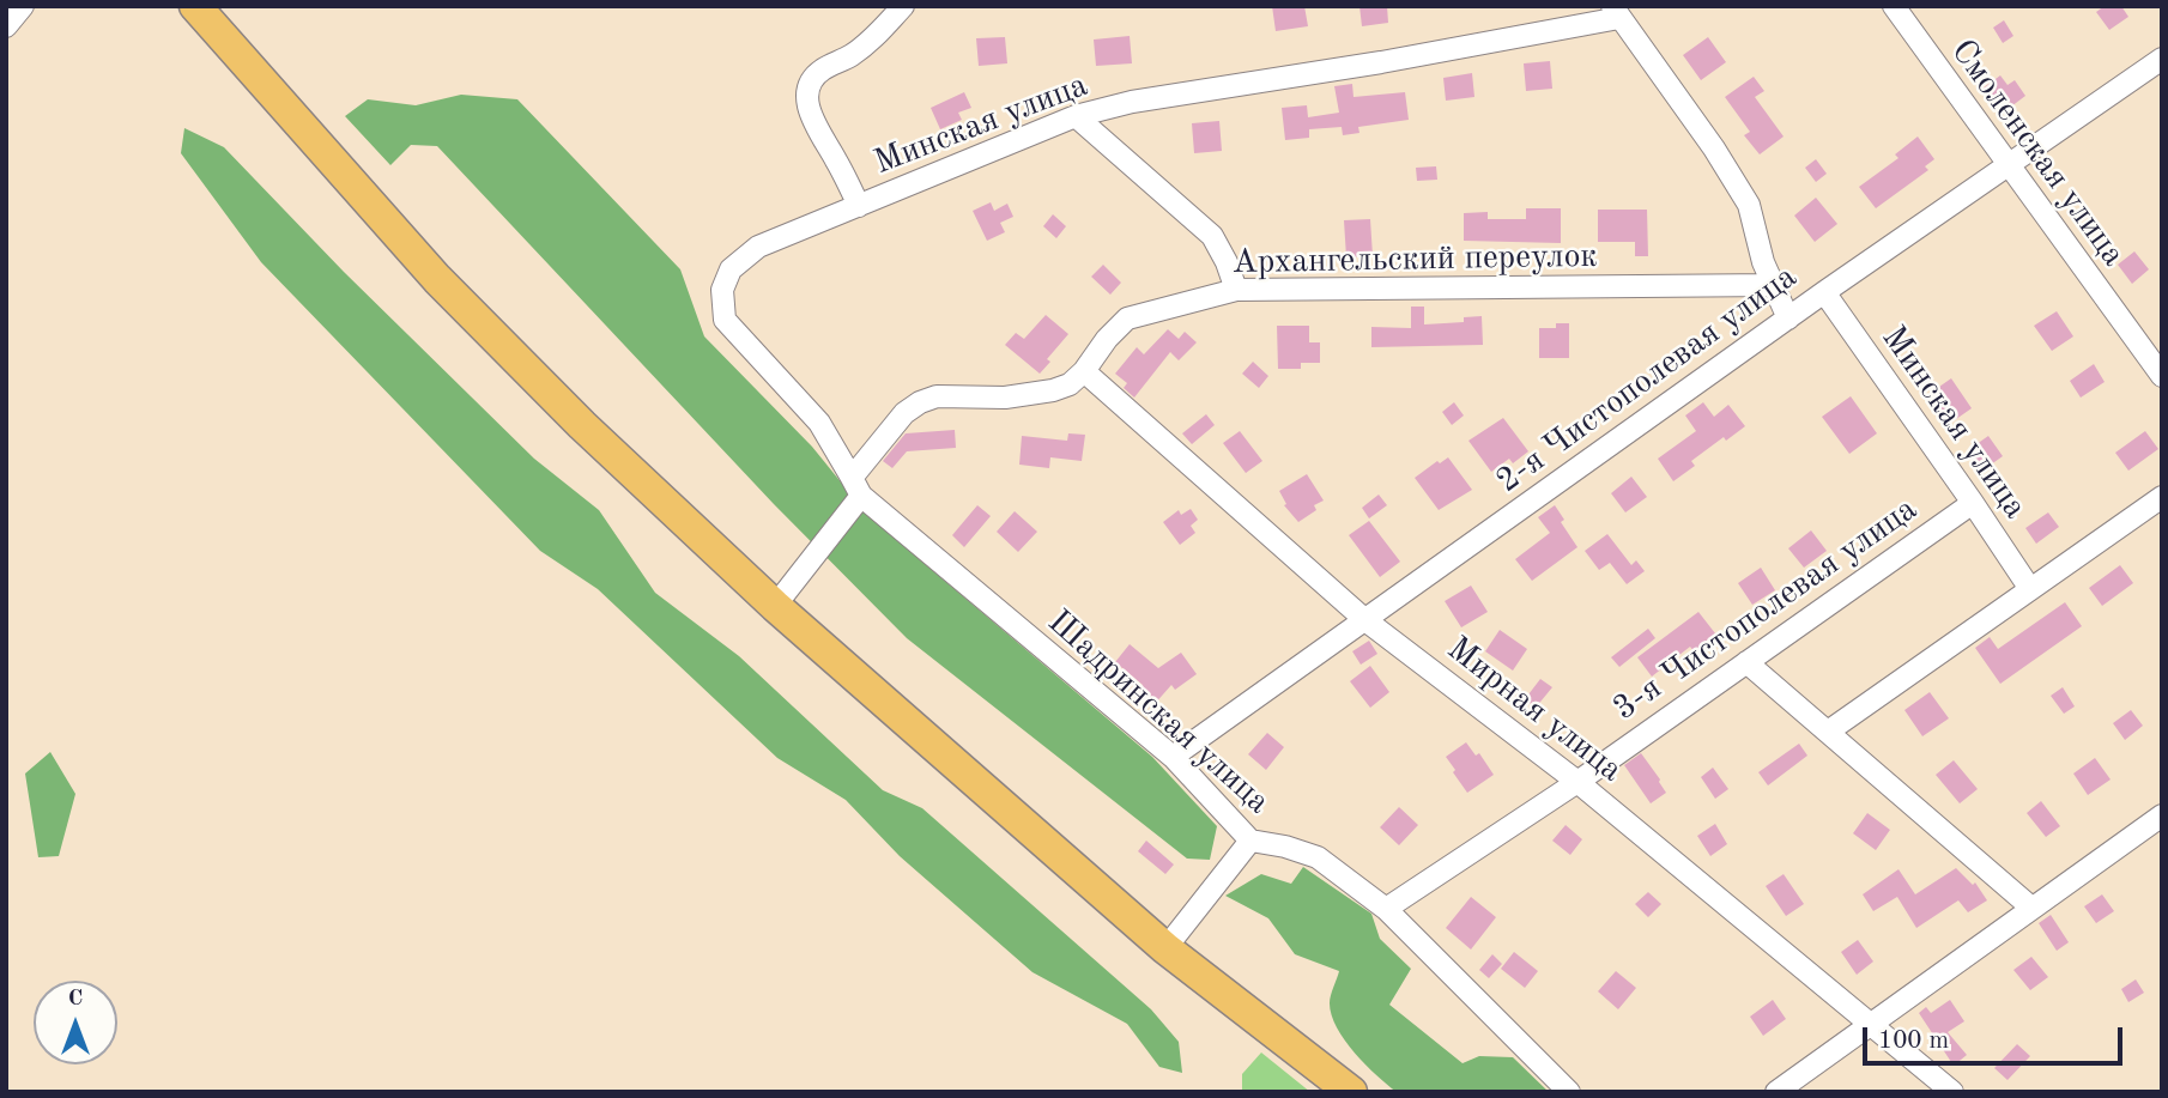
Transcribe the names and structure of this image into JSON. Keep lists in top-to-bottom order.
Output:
{
  "streets": {
    "street": [
      "Минская улица",
      "Смоленская улица",
      "Архангельский переулок",
      "2-я Чистополевая улица",
      "3-я Чистополевая улица",
      "Мирная улица",
      "Шадринская улица"
    ]
  },
  "crossings": [
    ["Минская улица", "Архангельский переулок"],
    ["Минская улица", "2-я Чистополевая улица"],
    ["Минская улица", "3-я Чистополевая улица"],
    ["Минская улица", "Шадринская улица"],
    ["Смоленская улица", "2-я Чистополевая улица"],
    ["Архангельский переулок", "Мирная улица"],
    ["2-я Чистополевая улица", "Мирная улица"],
    ["2-я Чистополевая улица", "Шадринская улица"],
    ["3-я Чистополевая улица", "Мирная улица"],
    ["3-я Чистополевая улица", "Шадринская улица"]
  ],
  "scale_bar": "100 m",
  "north": "top"
}
